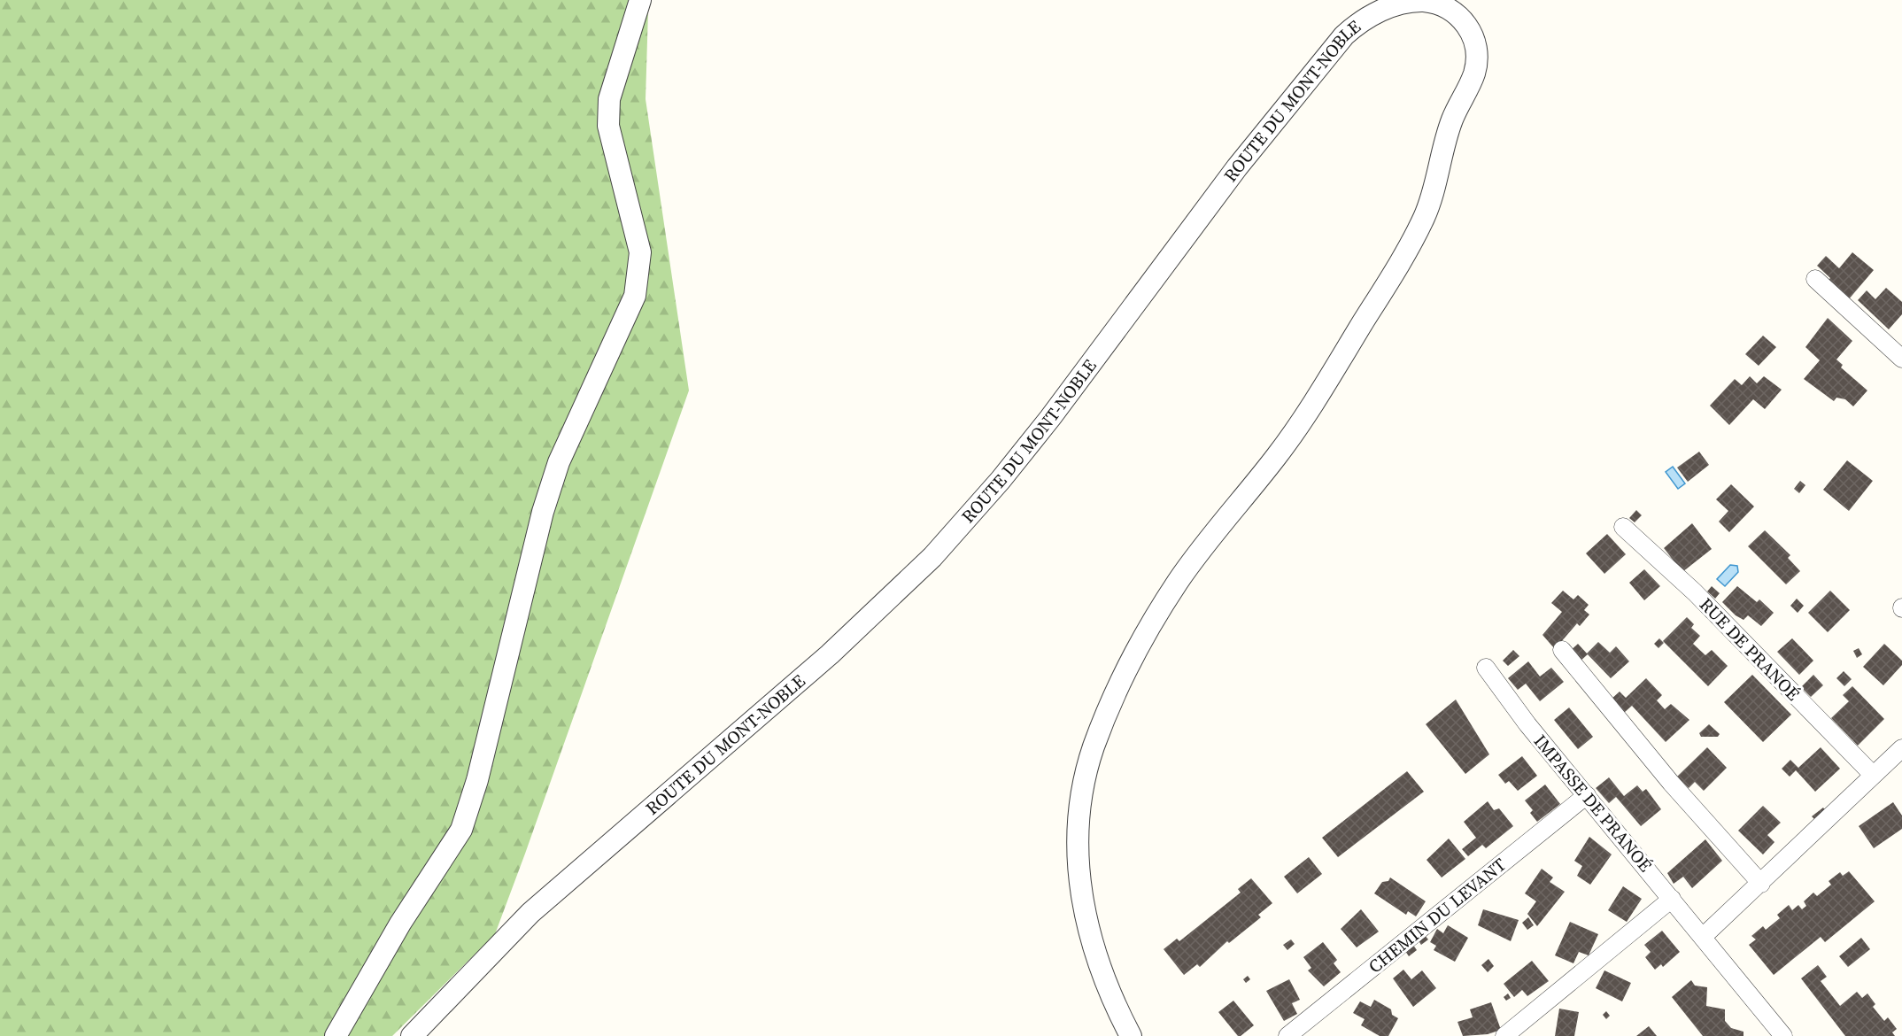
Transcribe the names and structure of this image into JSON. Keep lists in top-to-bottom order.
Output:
{
  "streets": {
    "street": [
      "ROUTE DU MONT-NOBLE",
      "RUE DE PRANOÉ",
      "IMPASSE DE PRANOÉ",
      "CHEMIN DU LEVANT"
    ]
  },
  "crossings": [
    ["IMPASSE DE PRANOÉ", "CHEMIN DU LEVANT"]
  ]
}
